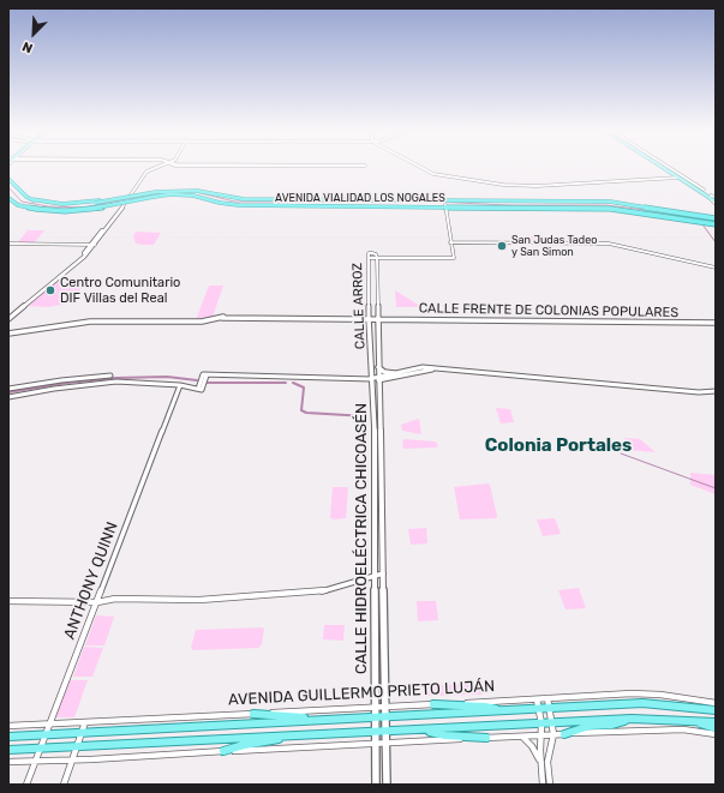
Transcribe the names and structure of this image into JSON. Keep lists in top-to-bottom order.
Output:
{
  "streets": {
    "highway": ["AVENIDA VIALIDAD LOS NOGALES"],
    "main road": [
      "CALLE ARROZ",
      "CALLE FRENTE DE COLONIAS POPULARES",
      "CALLE HIDROELÉCTRICA CHICOASÉN",
      "AVENIDA GUILLERMO PRIETO LUJÁN"
    ],
    "street": ["ANTHONY QUINN"]
  },
  "crossings": [
    ["CALLE ARROZ", "CALLE FRENTE DE COLONIAS POPULARES"],
    ["CALLE ARROZ", "CALLE HIDROELÉCTRICA CHICOASÉN"],
    ["CALLE HIDROELÉCTRICA CHICOASÉN", "AVENIDA GUILLERMO PRIETO LUJÁN"],
    ["ANTHONY QUINN", "AVENIDA GUILLERMO PRIETO LUJÁN"]
  ],
  "districts": ["Colonia Portales"],
  "places": ["San Judas Tadeo y San Simon", "Centro Comunitario DIF Villas del Real"],
  "north": "bottom left"
}
